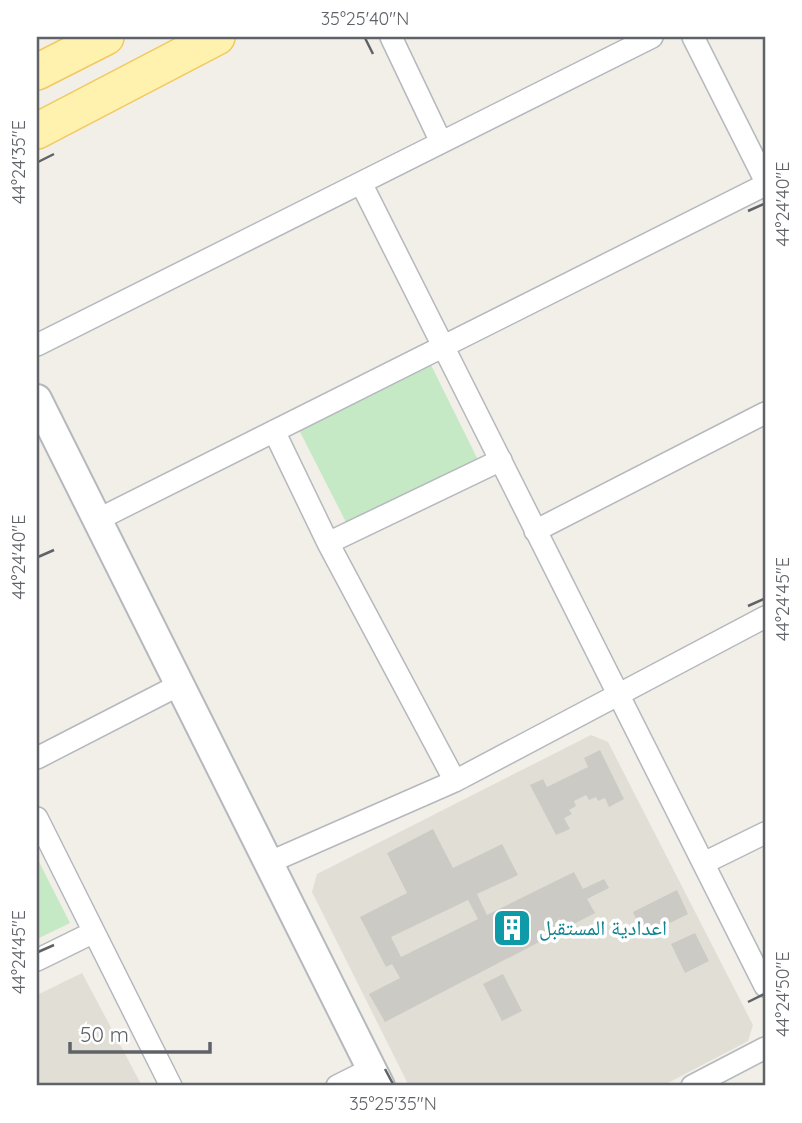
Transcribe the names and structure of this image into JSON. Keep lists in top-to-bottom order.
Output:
{
  "places": {
    "building": ["اعدادية المستقبل"]
  },
  "scale_bar": "50 m",
  "coordinates": [
    "35°25'40\"N",
    "44°24'35\"E",
    "44°24'40\"E",
    "44°24'45\"E",
    "44°24'50\"E",
    "35°25'35\"N"
  ]
}
